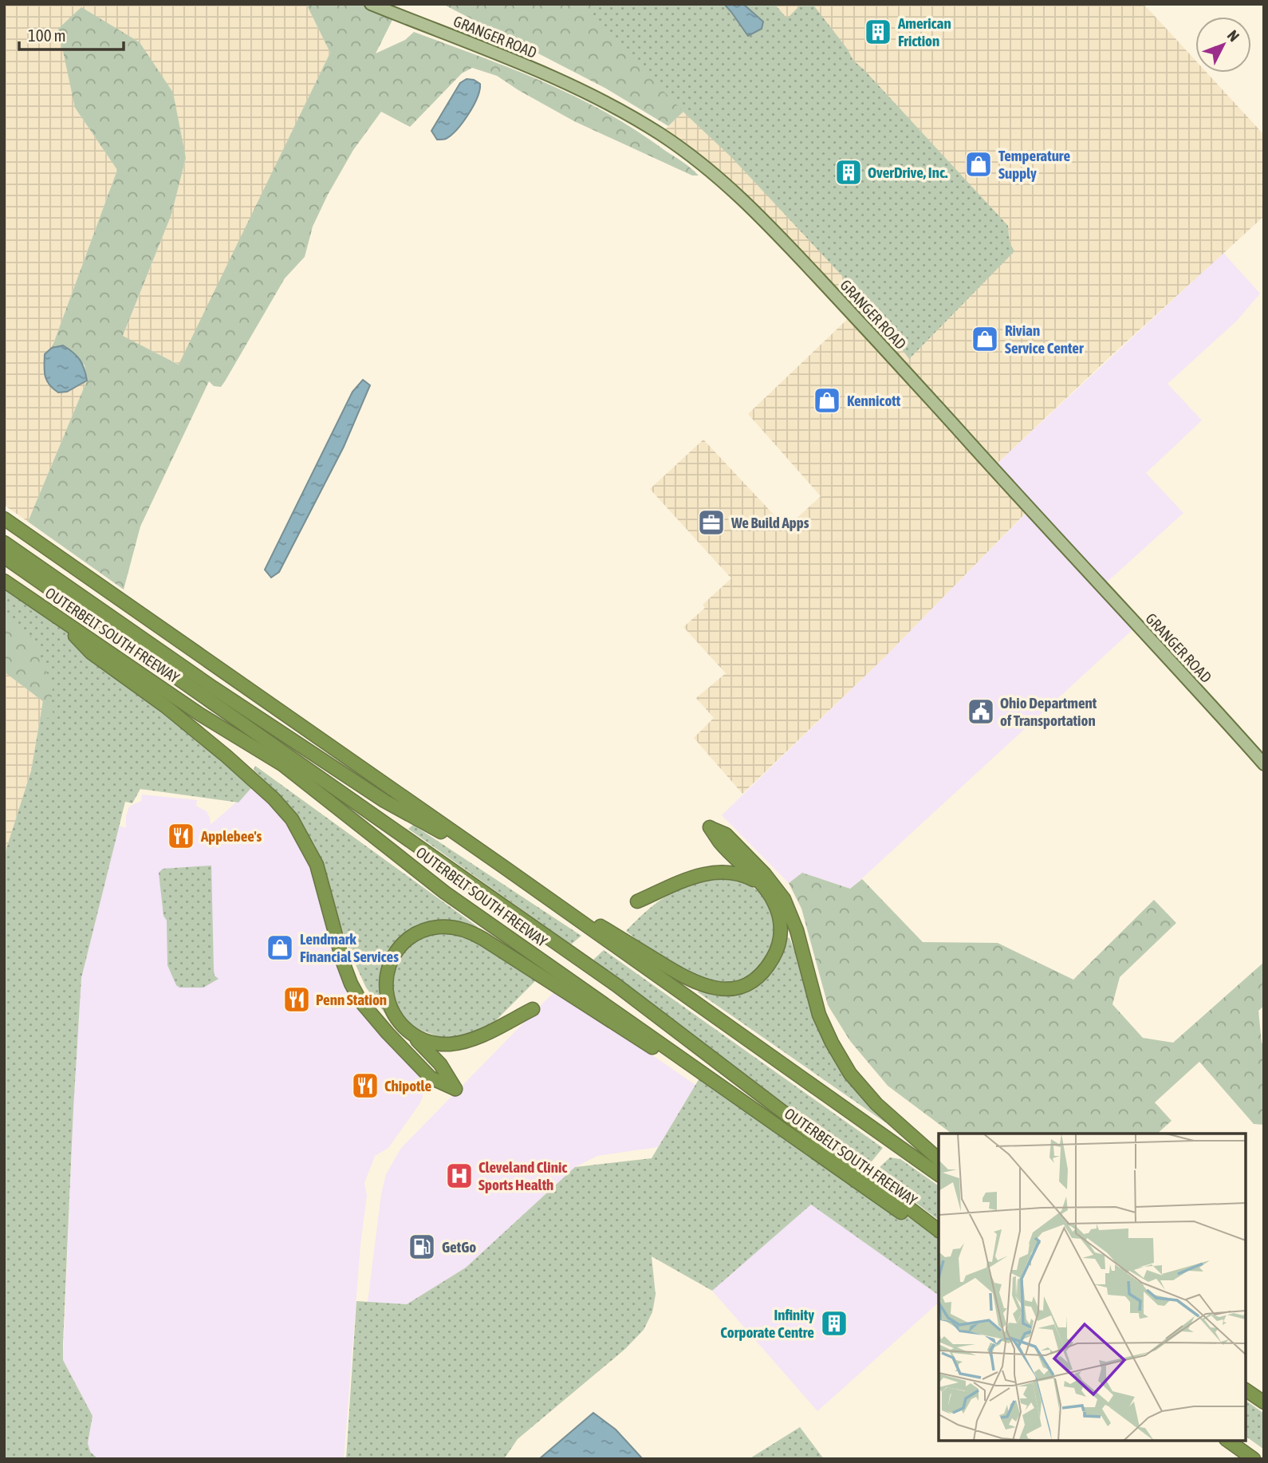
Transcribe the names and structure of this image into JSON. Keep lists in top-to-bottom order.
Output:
{
  "streets": {
    "highway": ["OUTERBELT SOUTH FREEWAY"],
    "main road": ["GRANGER ROAD"]
  },
  "places": {
    "building": ["American Friction", "OverDrive, Inc.", "Infinity Corporate Centre"],
    "shop": [
      "Temperature Supply",
      "Rivian Service Center",
      "Kennicott",
      "Lendmark Financial Services"
    ],
    "office": ["We Build Apps"],
    "public building": ["Ohio Department of Transportation"],
    "restaurant": ["Applebee's", "Penn Station", "Chipotle"],
    "hospital": ["Cleveland Clinic Sports Health"],
    "fuel station": ["GetGo"]
  },
  "scale_bar": "100 m",
  "north": "top right"
}
